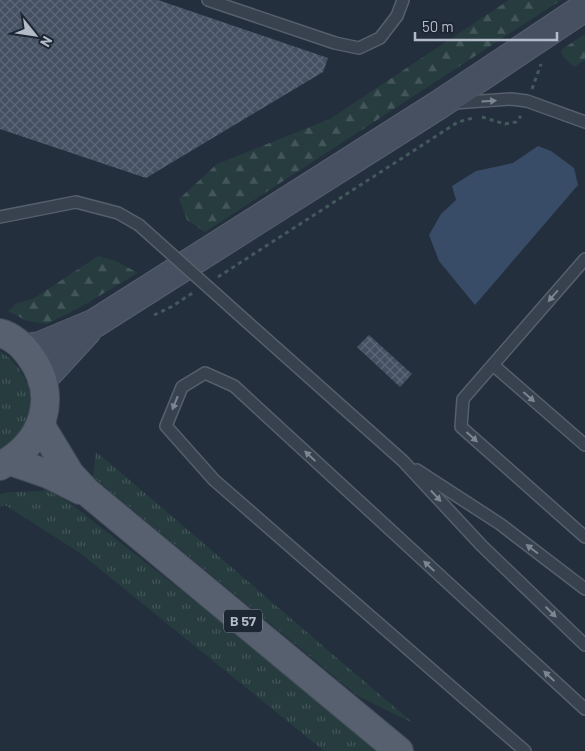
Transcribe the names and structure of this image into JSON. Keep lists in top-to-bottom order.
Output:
{
  "streets": {
    "main road": ["B 57"]
  },
  "scale_bar": "50 m",
  "north": "bottom right"
}
